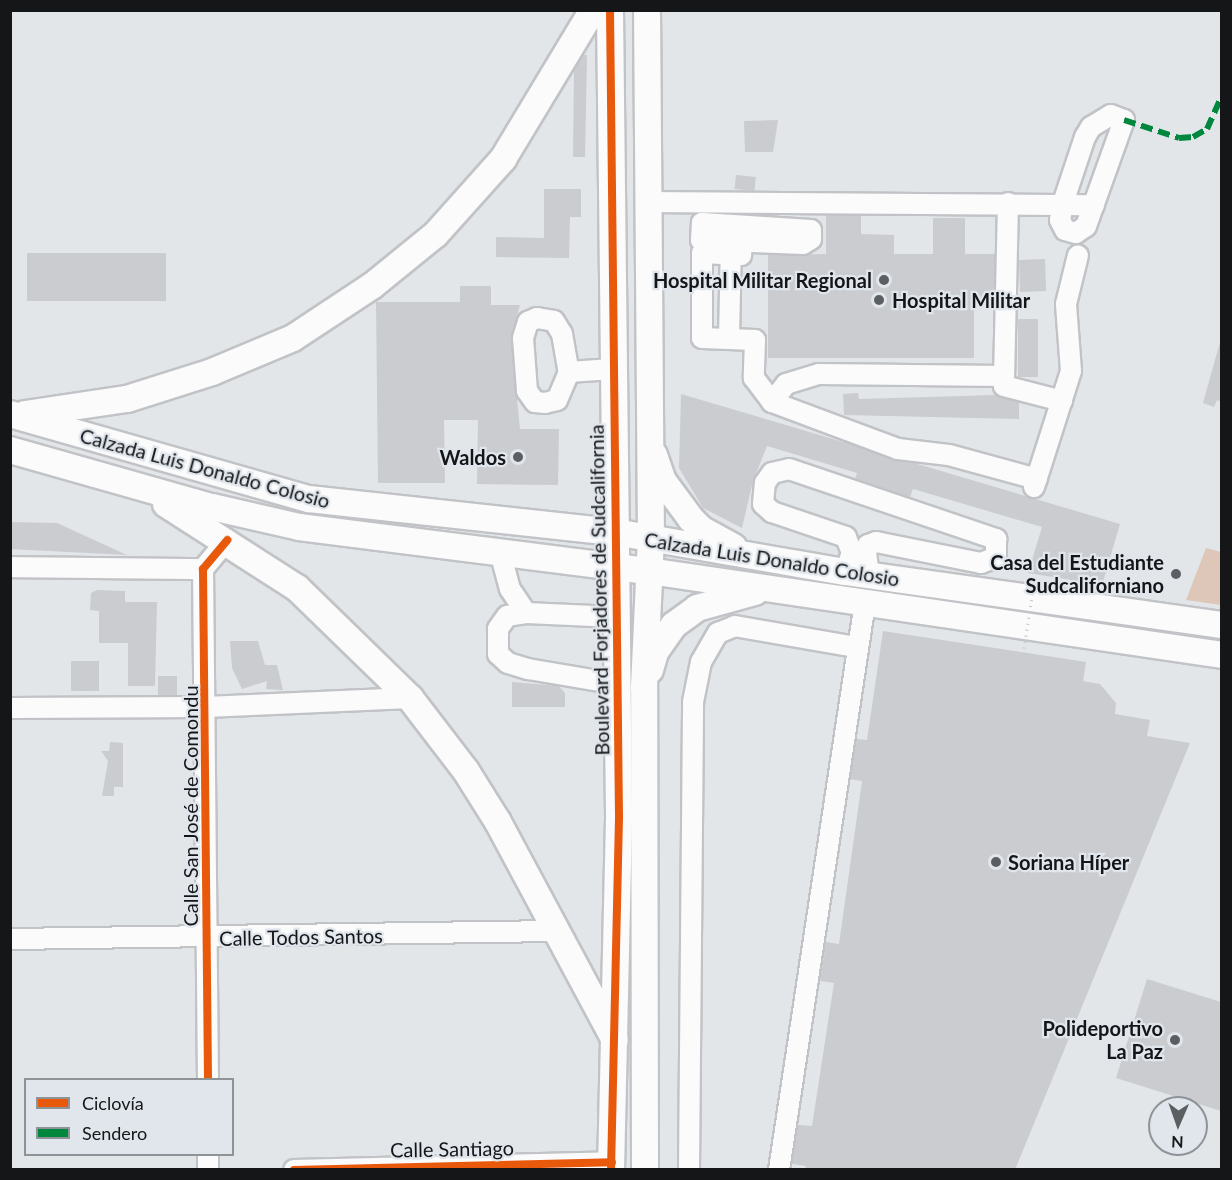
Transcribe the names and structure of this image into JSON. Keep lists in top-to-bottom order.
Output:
{
  "streets": {
    "main road": ["Calzada Luis Donaldo Colosio", "Boulevard Forjadores de Sudcalifornia"],
    "street": ["Calle San José de Comondu", "Calle Todos Santos", "Calle Santiago"]
  },
  "crossings": [
    ["Calzada Luis Donaldo Colosio", "Boulevard Forjadores de Sudcalifornia"],
    ["Boulevard Forjadores de Sudcalifornia", "Calle Santiago"],
    ["Calle San José de Comondu", "Calle Todos Santos"]
  ],
  "places": [
    "Hospital Militar Regional",
    "Hospital Militar",
    "Waldos",
    "Casa del Estudiante Sudcaliforniano",
    "Soriana Híper",
    "Polideportivo La Paz"
  ],
  "legend": ["Ciclovía", "Sendero"],
  "north": "bottom"
}
